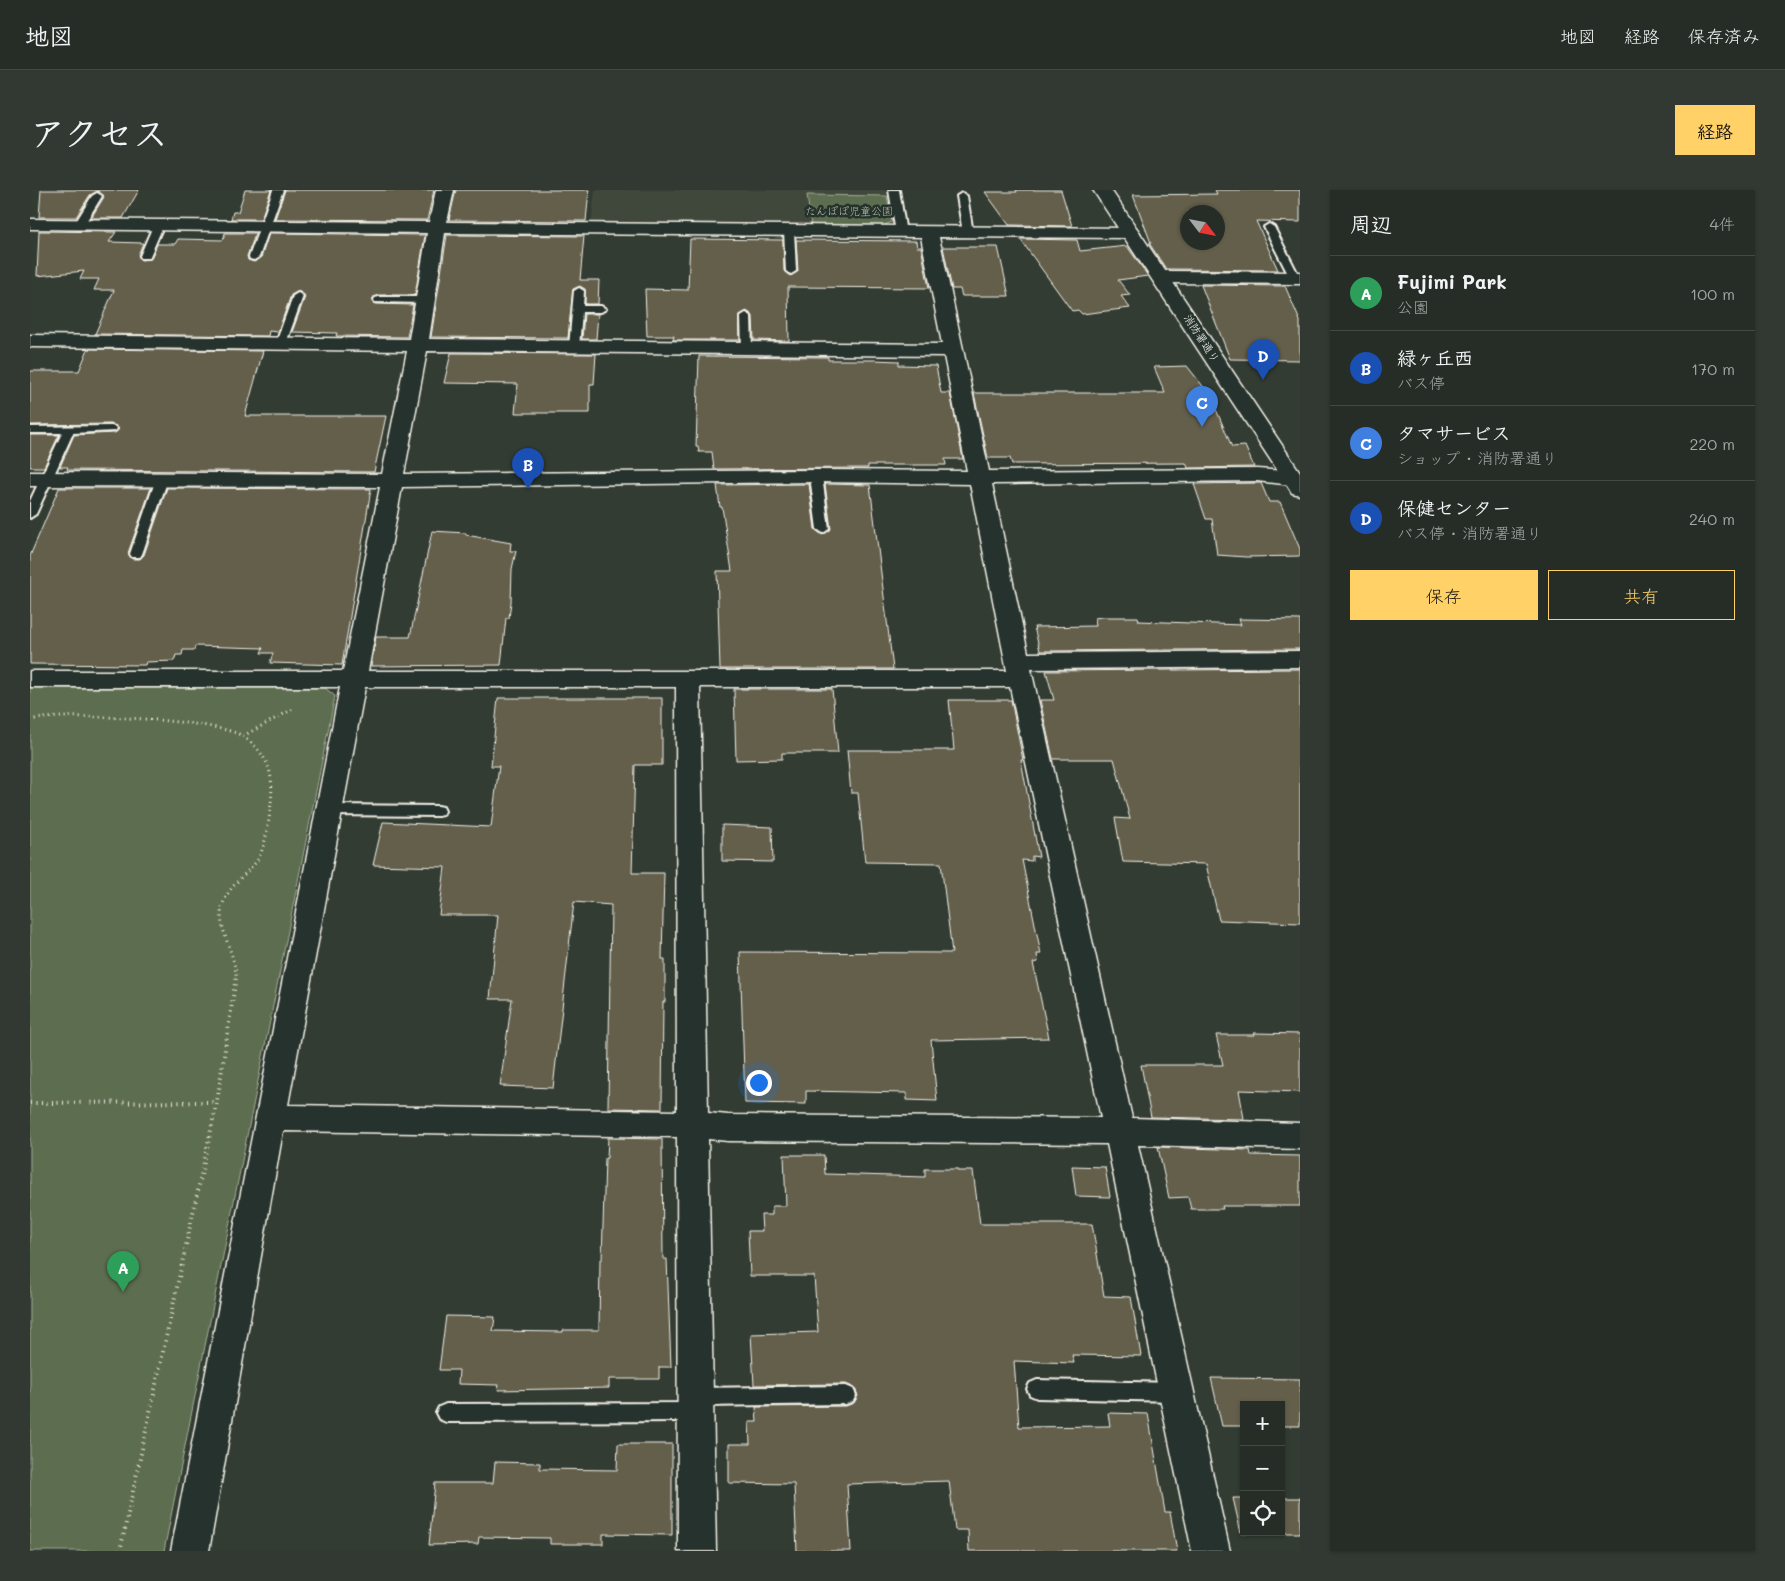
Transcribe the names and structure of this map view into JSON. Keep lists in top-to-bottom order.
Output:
{
  "streets": {
    "street": ["消防署通り"]
  },
  "parks": ["たんぽぽ児童公園"],
  "north": "bottom right",
  "page": {
    "header": "地図",
    "nav": ["地図", "経路", "保存済み"],
    "title": "アクセス",
    "buttons": [
      "経路",
      ["保存", "共有"]
    ],
    "heading": ["周辺", "4件"],
    "list": [
      {
        "mark": "A",
        "name": "Fujimi Park",
        "note": "公園",
        "value": "100 m"
      },
      {
        "mark": "B",
        "name": "緑ヶ丘西",
        "note": "バス停",
        "value": "170 m"
      },
      {
        "mark": "C",
        "name": "タマサービス",
        "note": "ショップ · 消防署通り",
        "value": "220 m"
      },
      {
        "mark": "D",
        "name": "保健センター",
        "note": "バス停 · 消防署通り",
        "value": "240 m"
      }
    ],
    "pins": [
      "D",
      "C",
      "B",
      "A"
    ],
    "map_buttons": ["+", "−"]
  }
}
